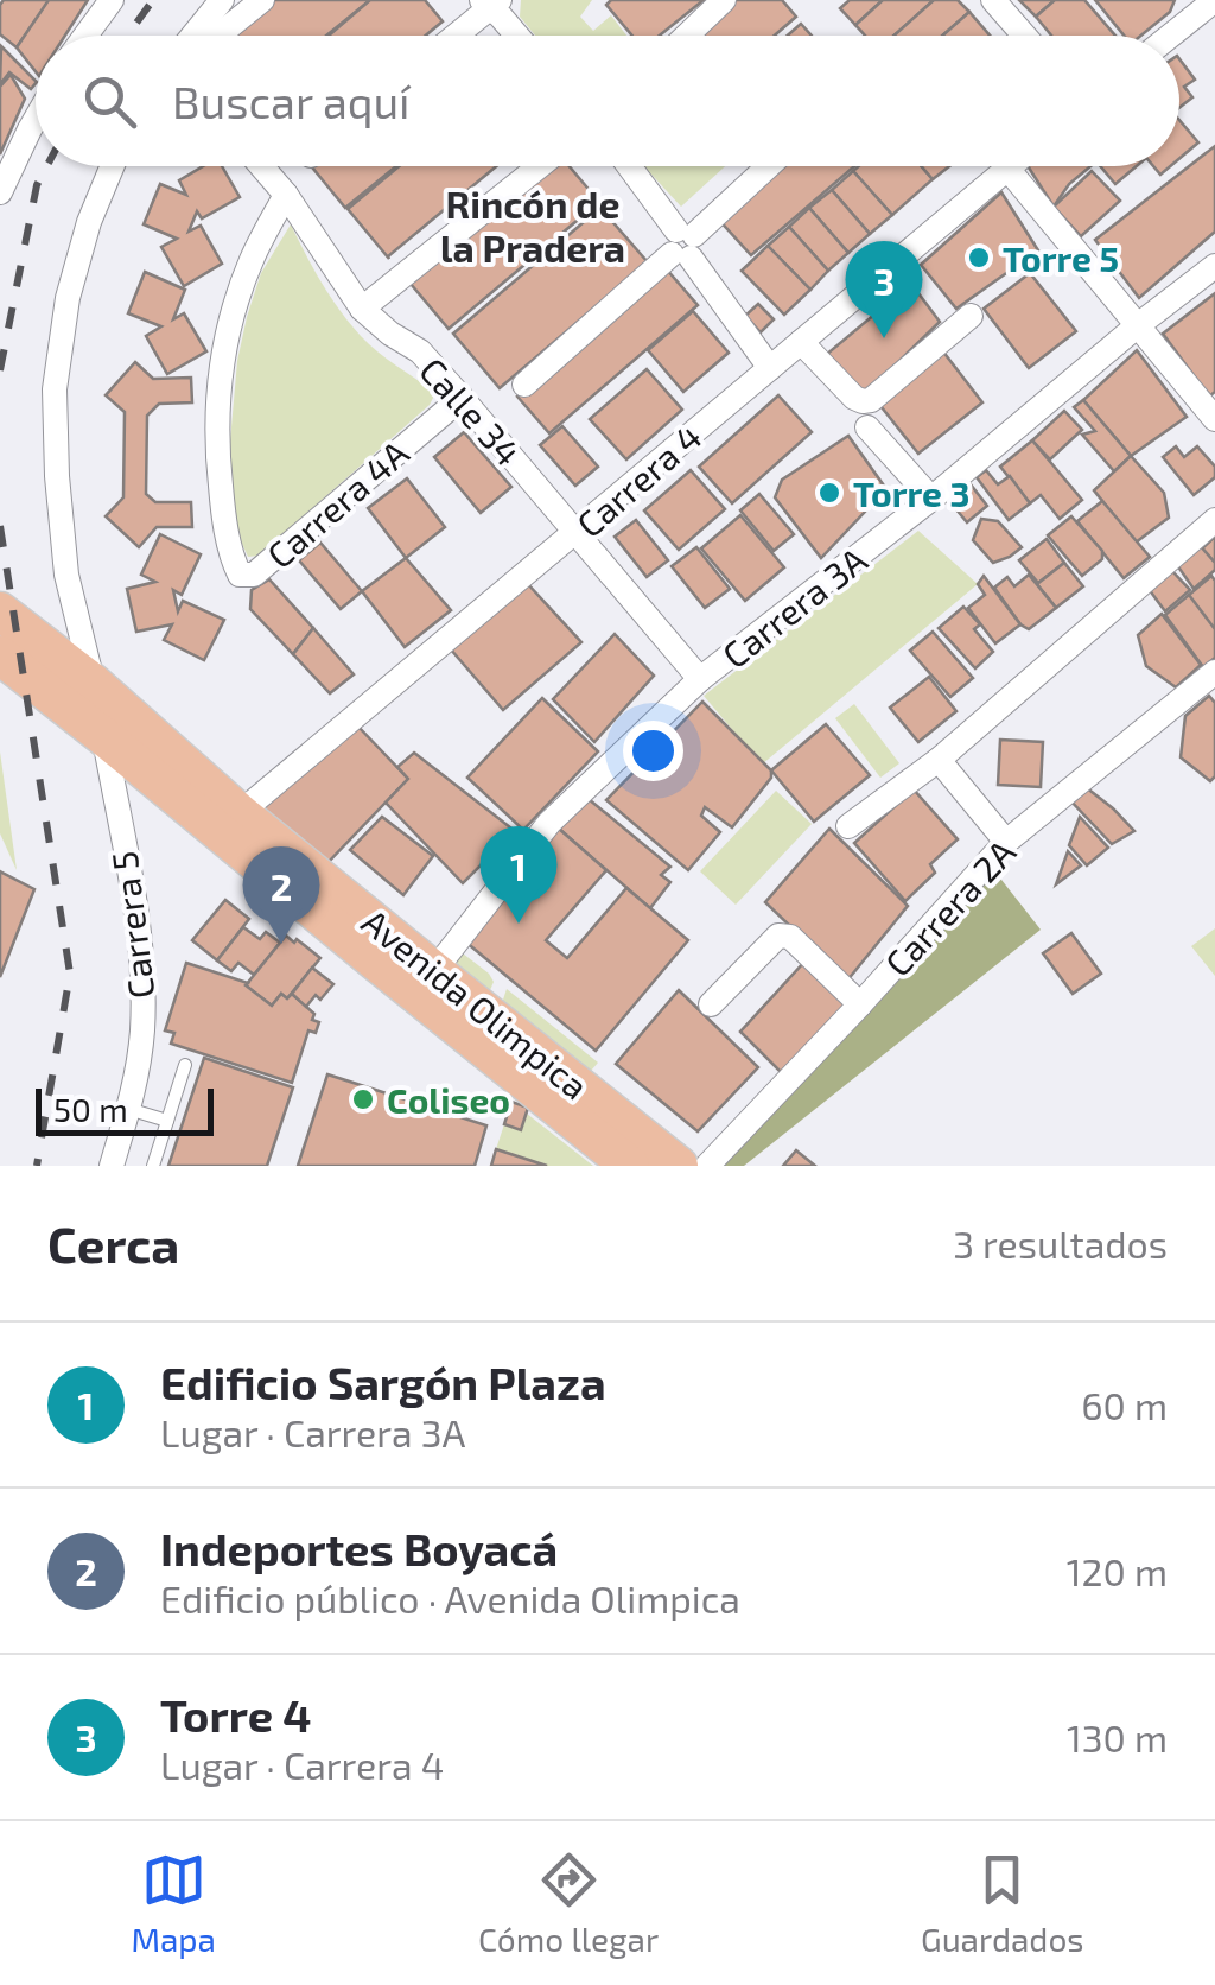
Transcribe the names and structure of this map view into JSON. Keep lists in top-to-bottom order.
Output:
{
  "streets": {
    "main road": ["Avenida Olimpica"],
    "street": [
      "Calle 34",
      "Carrera 4",
      "Carrera 4A",
      "Carrera 3A",
      "Carrera 2A",
      "Carrera 5"
    ]
  },
  "crossings": [
    ["Calle 34", "Carrera 4"],
    ["Calle 34", "Carrera 4A"],
    ["Calle 34", "Carrera 3A"],
    ["Carrera 4", "Avenida Olimpica"],
    ["Carrera 3A", "Avenida Olimpica"],
    ["Carrera 5", "Avenida Olimpica"]
  ],
  "districts": ["Rincón de la Pradera"],
  "places": ["Torre 5", "Torre 3", "Coliseo"],
  "scale_bar": "50 m",
  "page": {
    "search": "Buscar aquí",
    "pins": ["3", "1", "2"],
    "scale": "50 m",
    "heading": ["Cerca", "3 resultados"],
    "list": [
      {
        "mark": "1",
        "name": "Edificio Sargón Plaza",
        "note": "Lugar · Carrera 3A",
        "value": "60 m"
      },
      {
        "mark": "2",
        "name": "Indeportes Boyacá",
        "note": "Edificio público · Avenida Olimpica",
        "value": "120 m"
      },
      {
        "mark": "3",
        "name": "Torre 4",
        "note": "Lugar · Carrera 4",
        "value": "130 m"
      }
    ],
    "nav": ["Mapa", "Cómo llegar", "Guardados"]
  }
}
